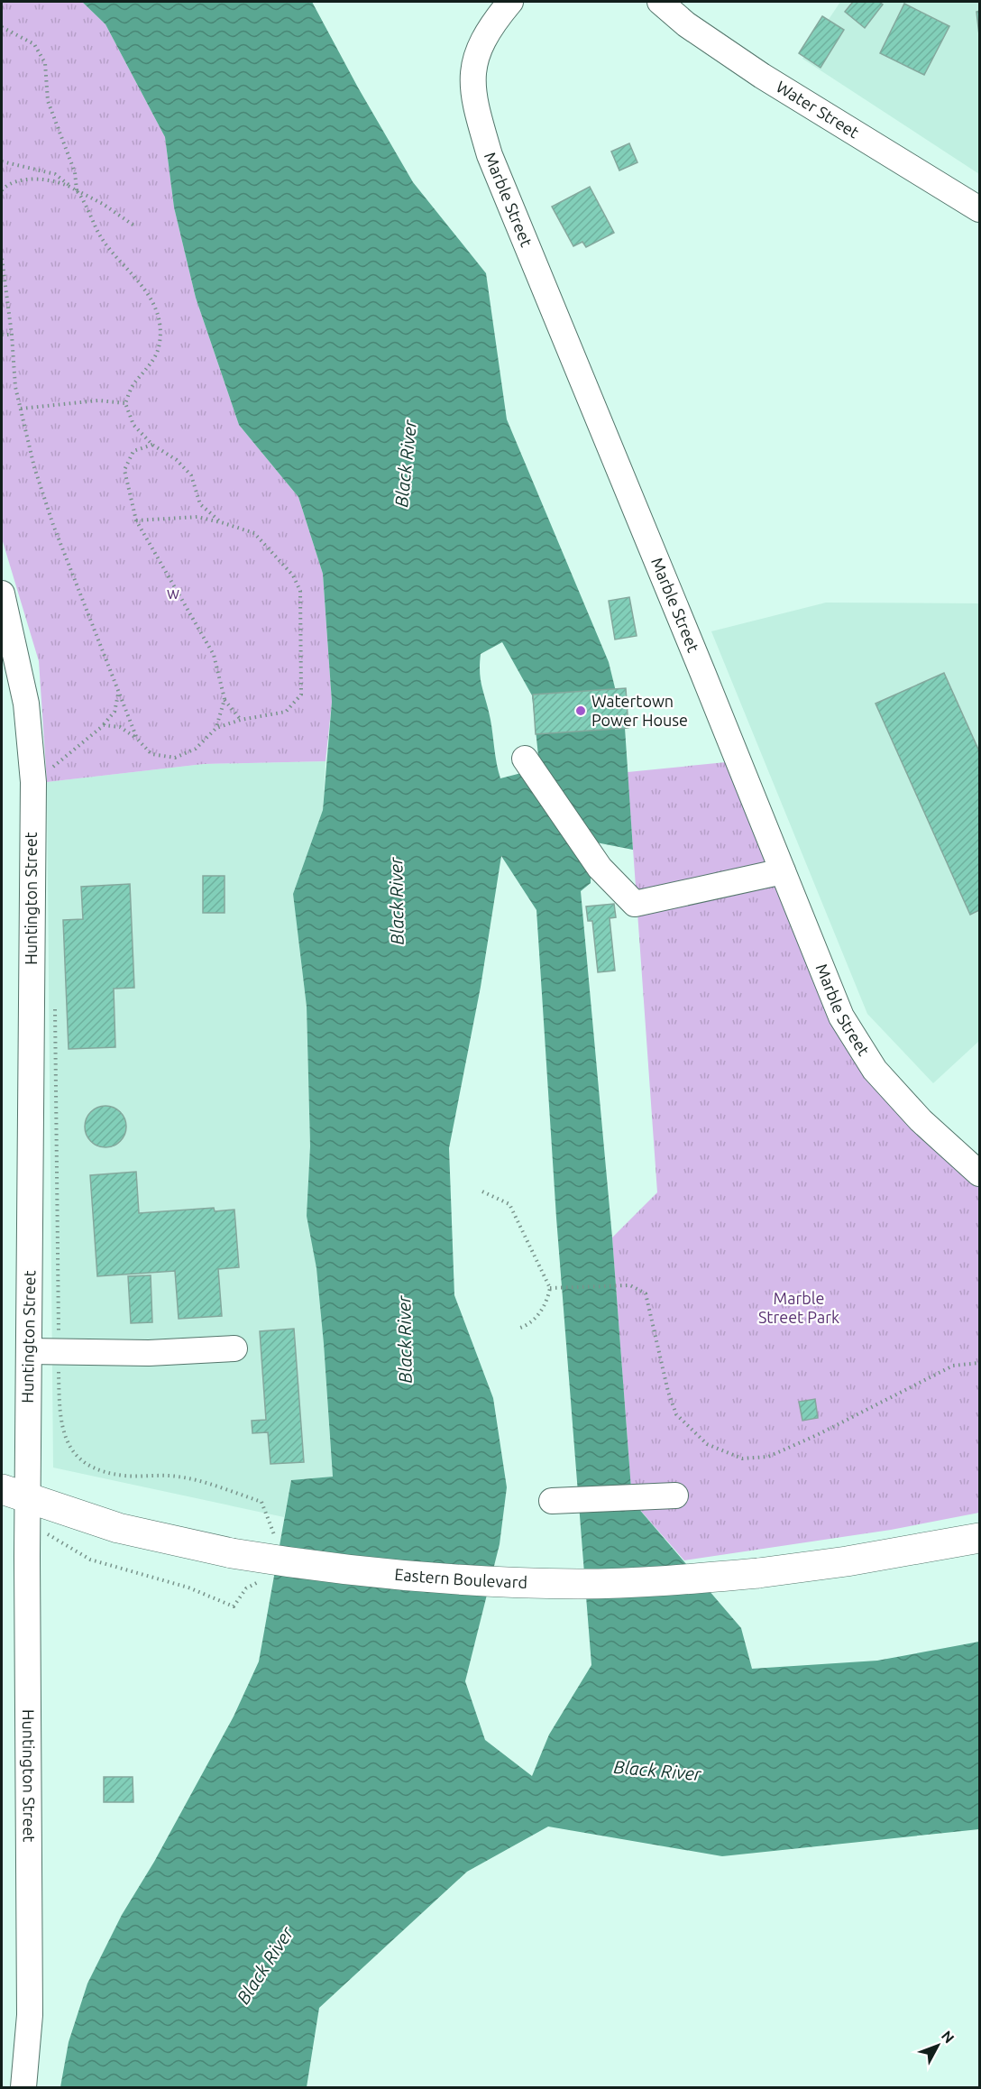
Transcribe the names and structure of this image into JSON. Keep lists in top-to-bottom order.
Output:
{
  "streets": {
    "main road": ["Eastern Boulevard"],
    "street": ["Water Street", "Marble Street", "Huntington Street"]
  },
  "crossings": [
    ["Huntington Street", "Eastern Boulevard"]
  ],
  "water": ["Black River"],
  "parks": ["w", "Marble Street Park"],
  "places": ["Watertown Power House"],
  "north": "top right"
}
